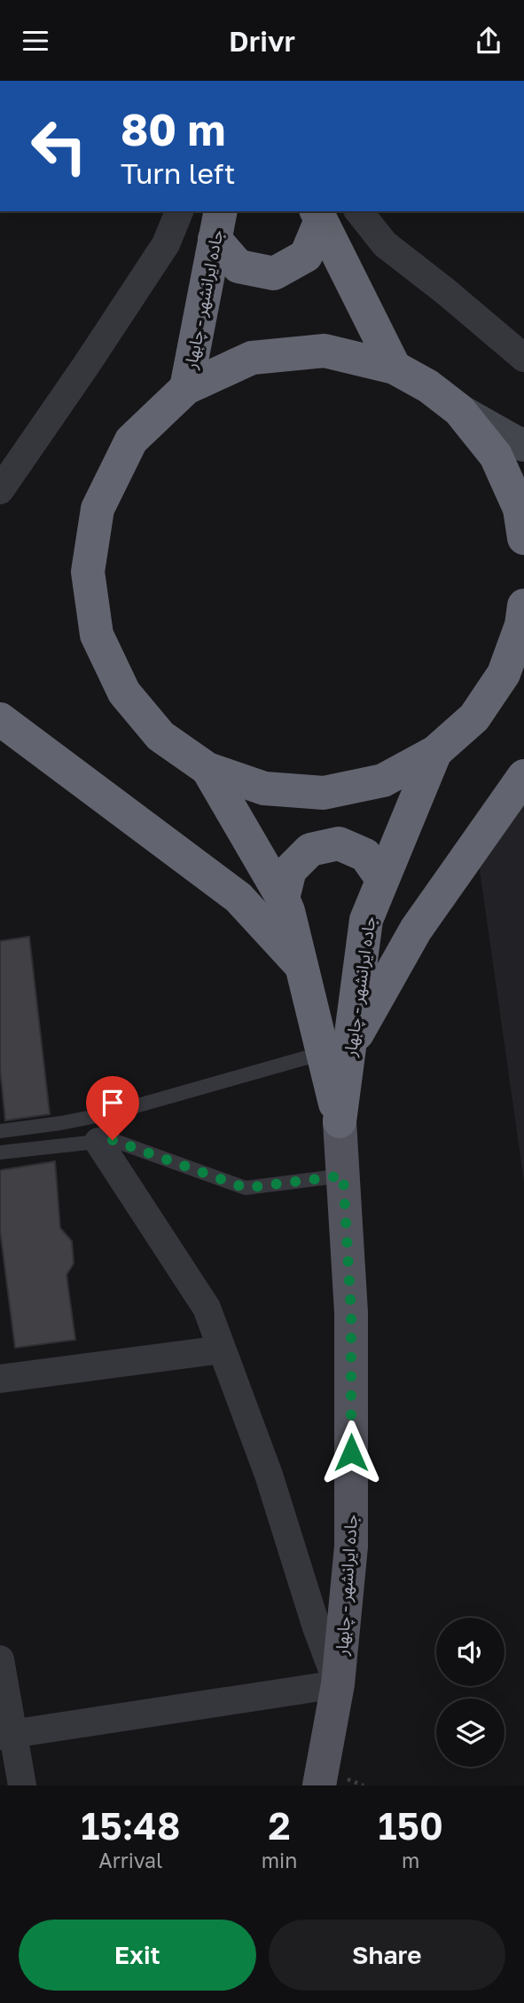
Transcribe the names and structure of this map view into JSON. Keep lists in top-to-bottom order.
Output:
{
  "streets": {
    "highway": ["جاده ایرانشهر - چابهار"]
  },
  "page": {
    "header": "Drivr",
    "turn": ["80 m", "Turn left"],
    "eta": [
      "15:48",
      "Arrival",
      "2",
      "min",
      "150",
      "m"
    ],
    "buttons": ["Exit", "Share"]
  }
}
